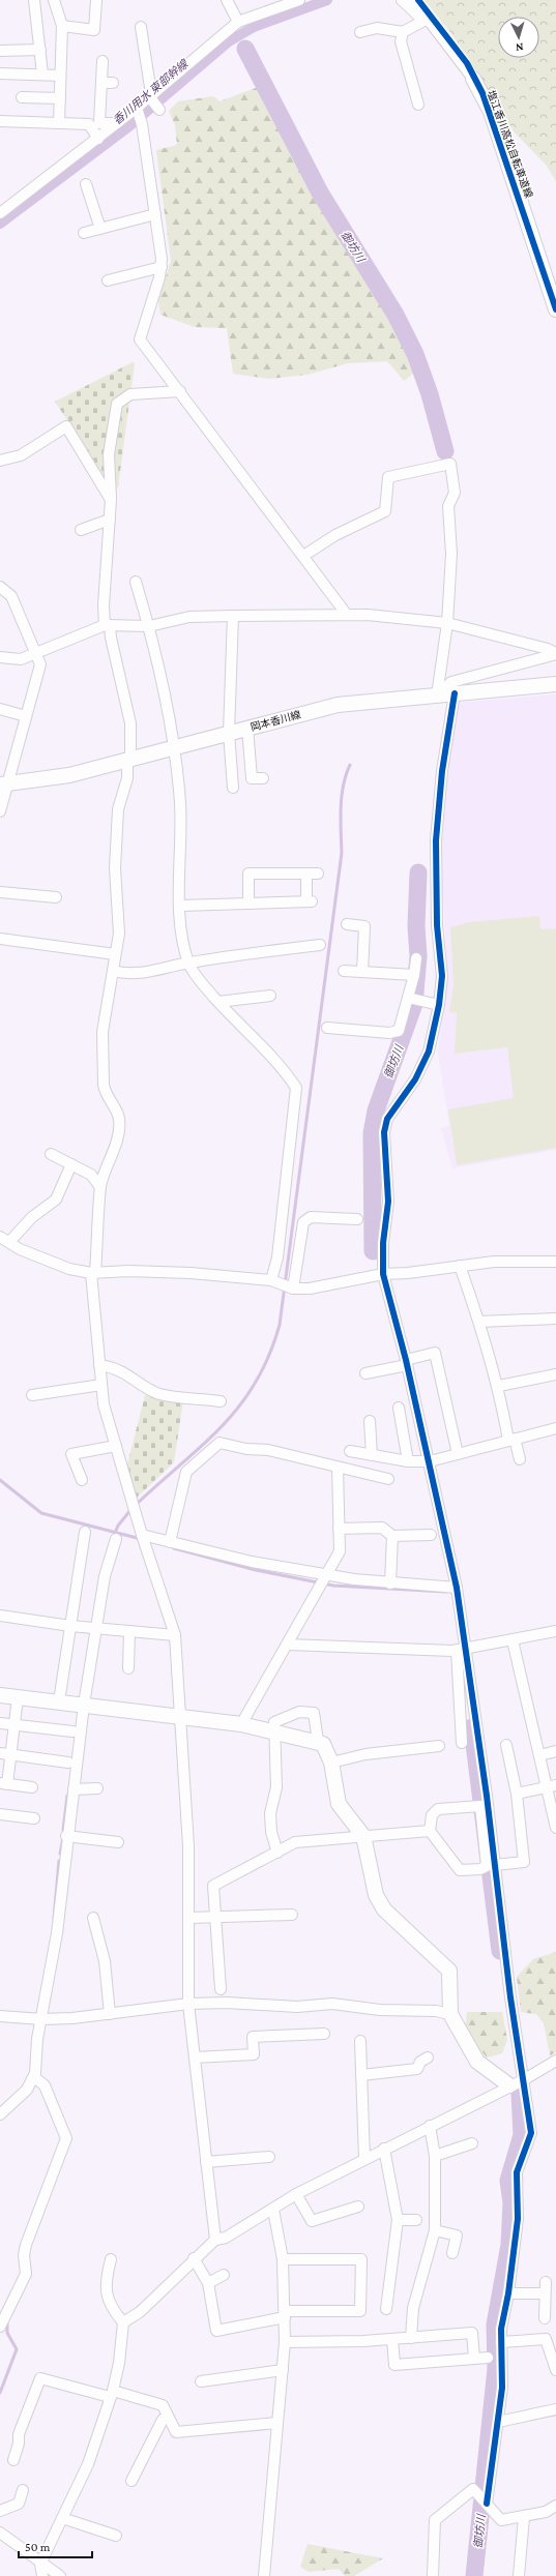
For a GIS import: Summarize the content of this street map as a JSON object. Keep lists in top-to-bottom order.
{
  "streets": {
    "main road": ["塩江香川高松自転車道線", "岡本香川線"]
  },
  "water": ["香川用水 東部幹線", "御坊川"],
  "scale_bar": "50 m",
  "north": "bottom"
}
